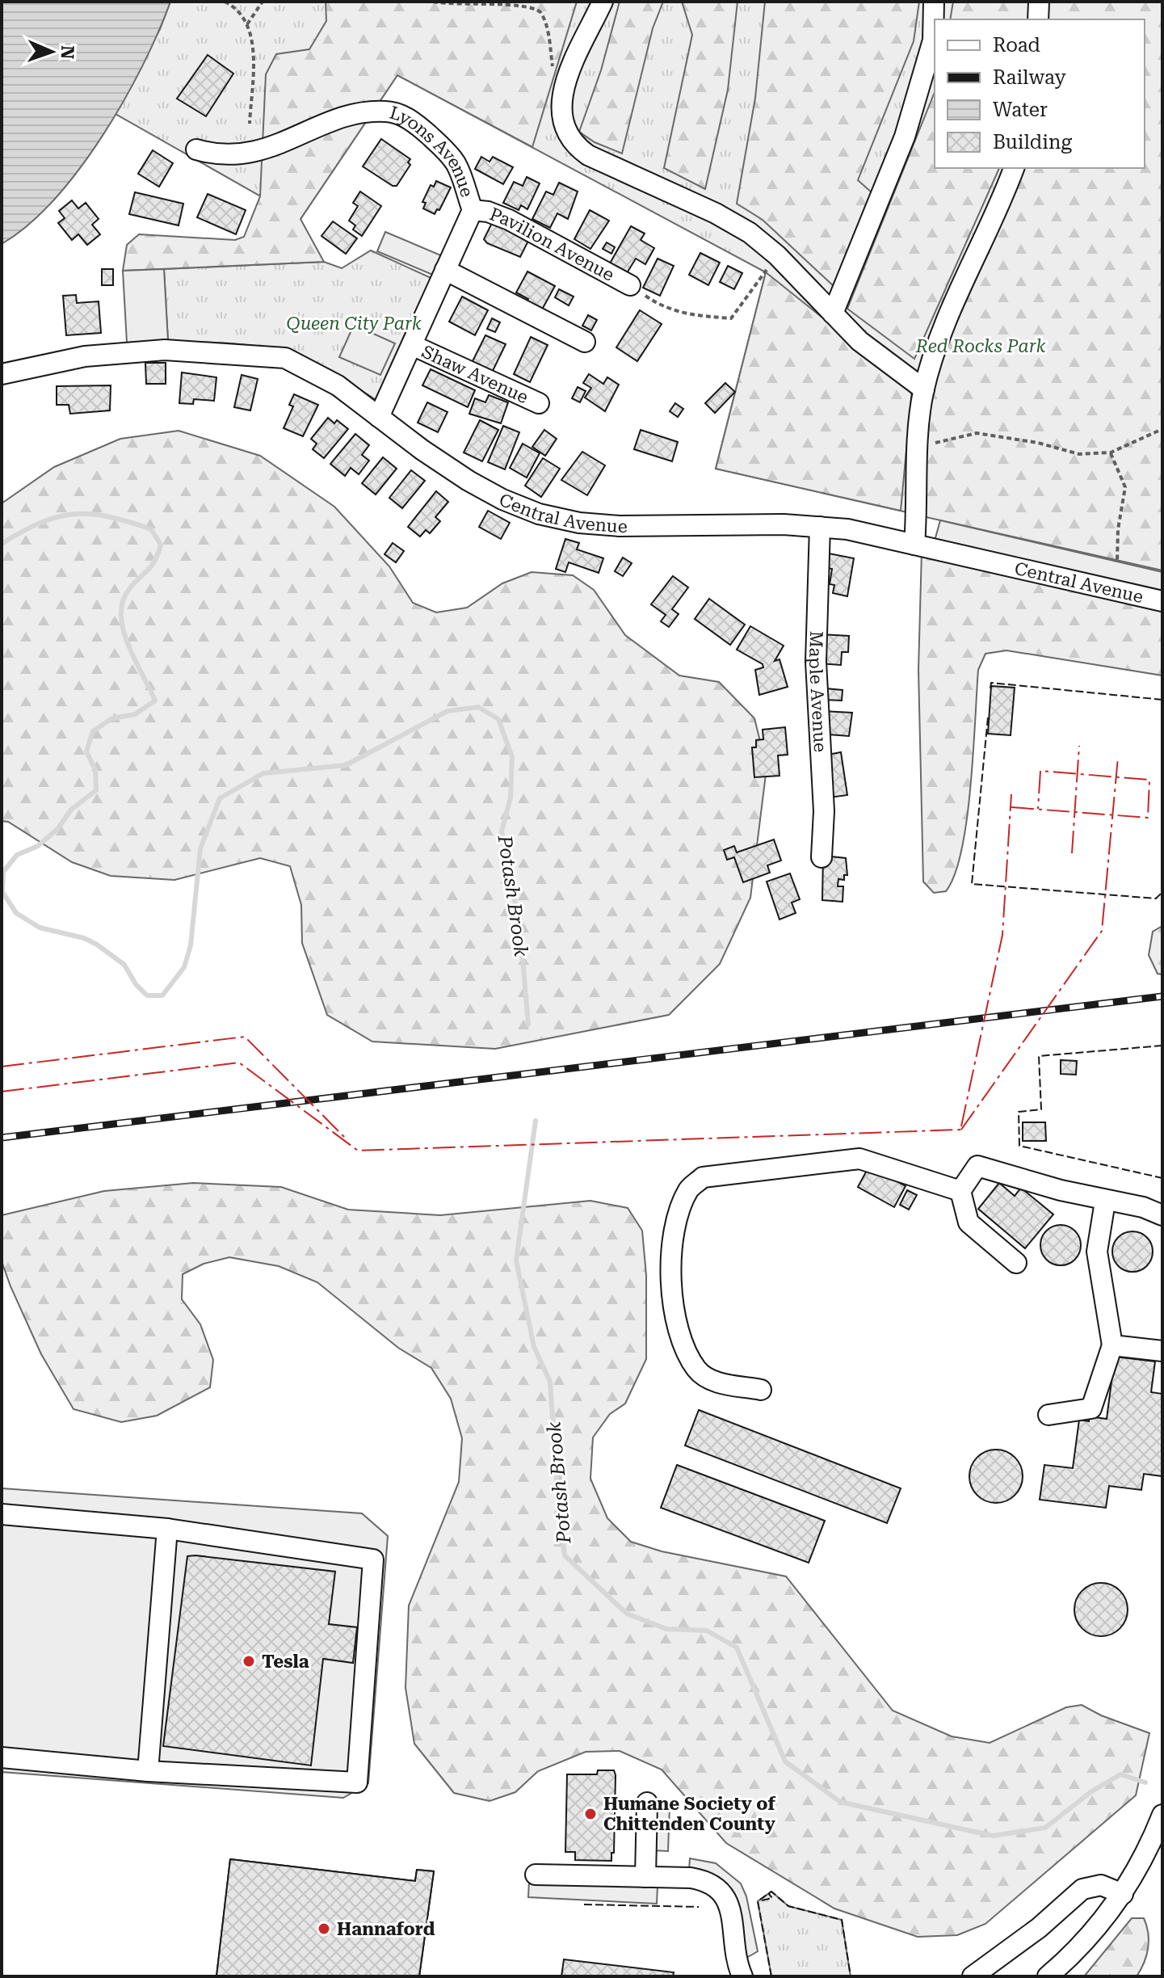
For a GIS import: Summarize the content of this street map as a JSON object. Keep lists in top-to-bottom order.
{
  "streets": {
    "street": [
      "Lyons Avenue",
      "Pavilion Avenue",
      "Shaw Avenue",
      "Central Avenue",
      "Maple Avenue"
    ]
  },
  "crossings": [
    ["Lyons Avenue", "Pavilion Avenue"],
    ["Lyons Avenue", "Shaw Avenue"],
    ["Lyons Avenue", "Central Avenue"],
    ["Central Avenue", "Maple Avenue"]
  ],
  "water": ["Potash Brook"],
  "parks": ["Queen City Park", "Red Rocks Park"],
  "places": ["Tesla", "Humane Society of Chittenden County", "Hannaford"],
  "legend": [
    "Road",
    "Railway",
    "Water",
    "Building"
  ],
  "north": "right"
}
